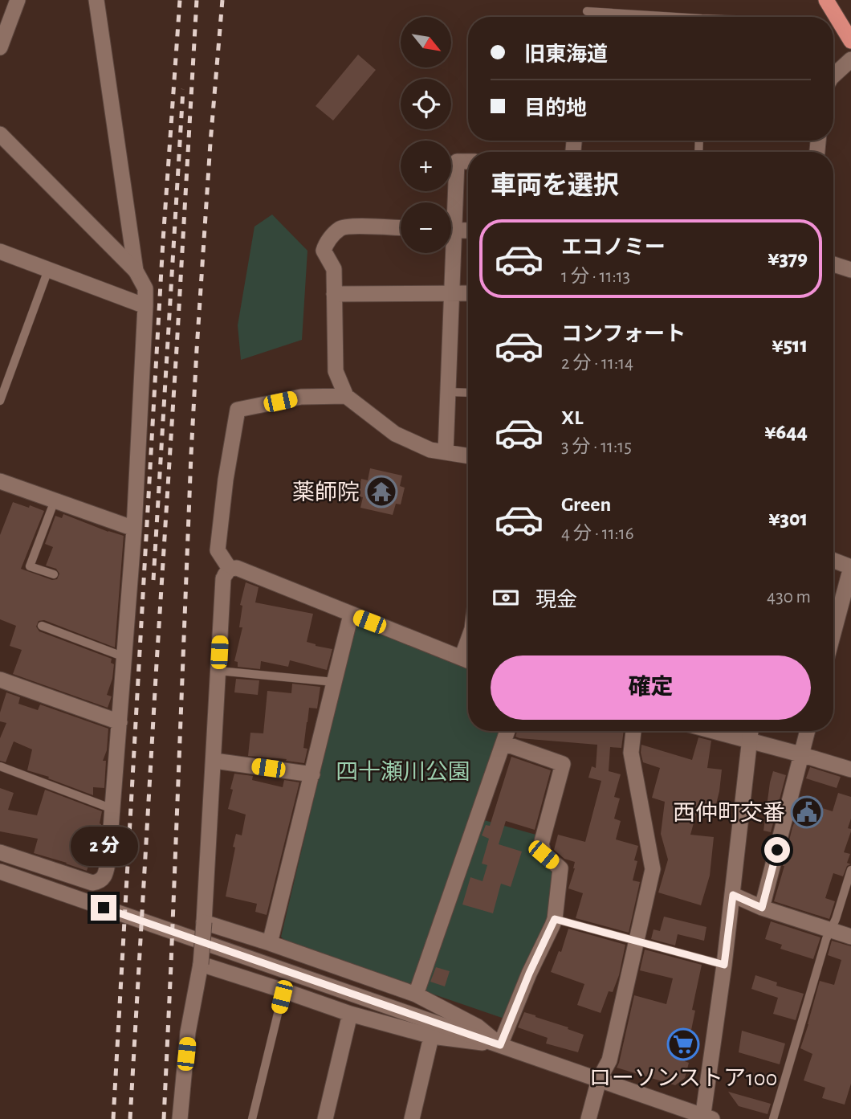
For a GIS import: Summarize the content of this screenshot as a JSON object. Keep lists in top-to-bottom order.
{
  "parks": ["四十瀬川公園"],
  "places": {
    "temple": ["薬師院"],
    "public building": ["西仲町交番"],
    "supermarket": ["ローソンストア100"]
  },
  "north": "bottom right",
  "page": {
    "map_buttons": ["+", "−"],
    "banner": ["旧東海道", "目的地"],
    "heading": "車両を選択",
    "list": [
      {
        "name": "エコノミー",
        "note": "1 分 · 11:13",
        "value": "¥379"
      },
      {
        "name": "コンフォート",
        "note": "2 分 · 11:14",
        "value": "¥511"
      },
      {
        "name": "XL",
        "note": "3 分 · 11:15",
        "value": "¥644"
      },
      {
        "name": "Green",
        "note": "4 分 · 11:16",
        "value": "¥301"
      }
    ],
    "pay": ["現金", "430 m"],
    "buttons": "確定",
    "bubble": "2 分"
  }
}
